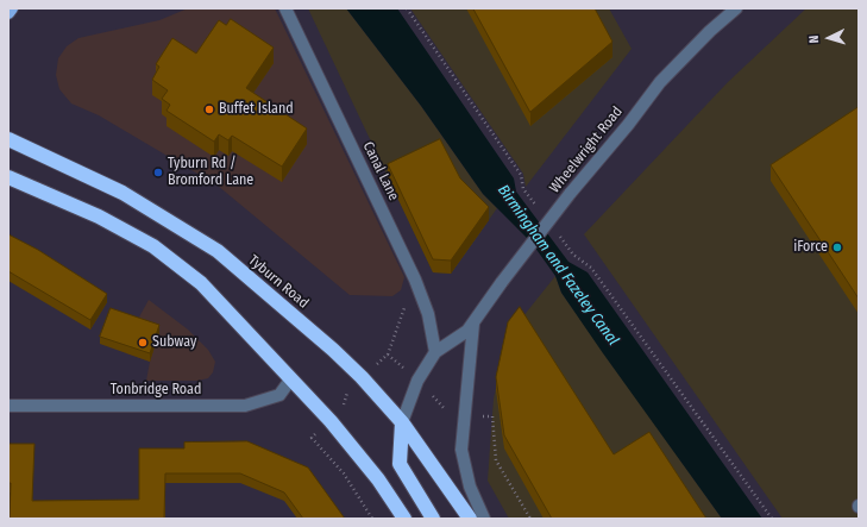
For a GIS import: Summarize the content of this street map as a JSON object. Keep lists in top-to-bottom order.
{
  "streets": {
    "highway": ["Tyburn Road"],
    "street": ["Wheelwright Road", "Canal Lane", "Tonbridge Road"]
  },
  "crossings": [
    ["Wheelwright Road", "Canal Lane"],
    ["Wheelwright Road", "Tyburn Road"]
  ],
  "water": ["Birmingham and Fazeley Canal"],
  "places": [
    "Buffet Island",
    "Tyburn Rd / Bromford Lane",
    "iForce",
    "Subway"
  ],
  "north": "left"
}
